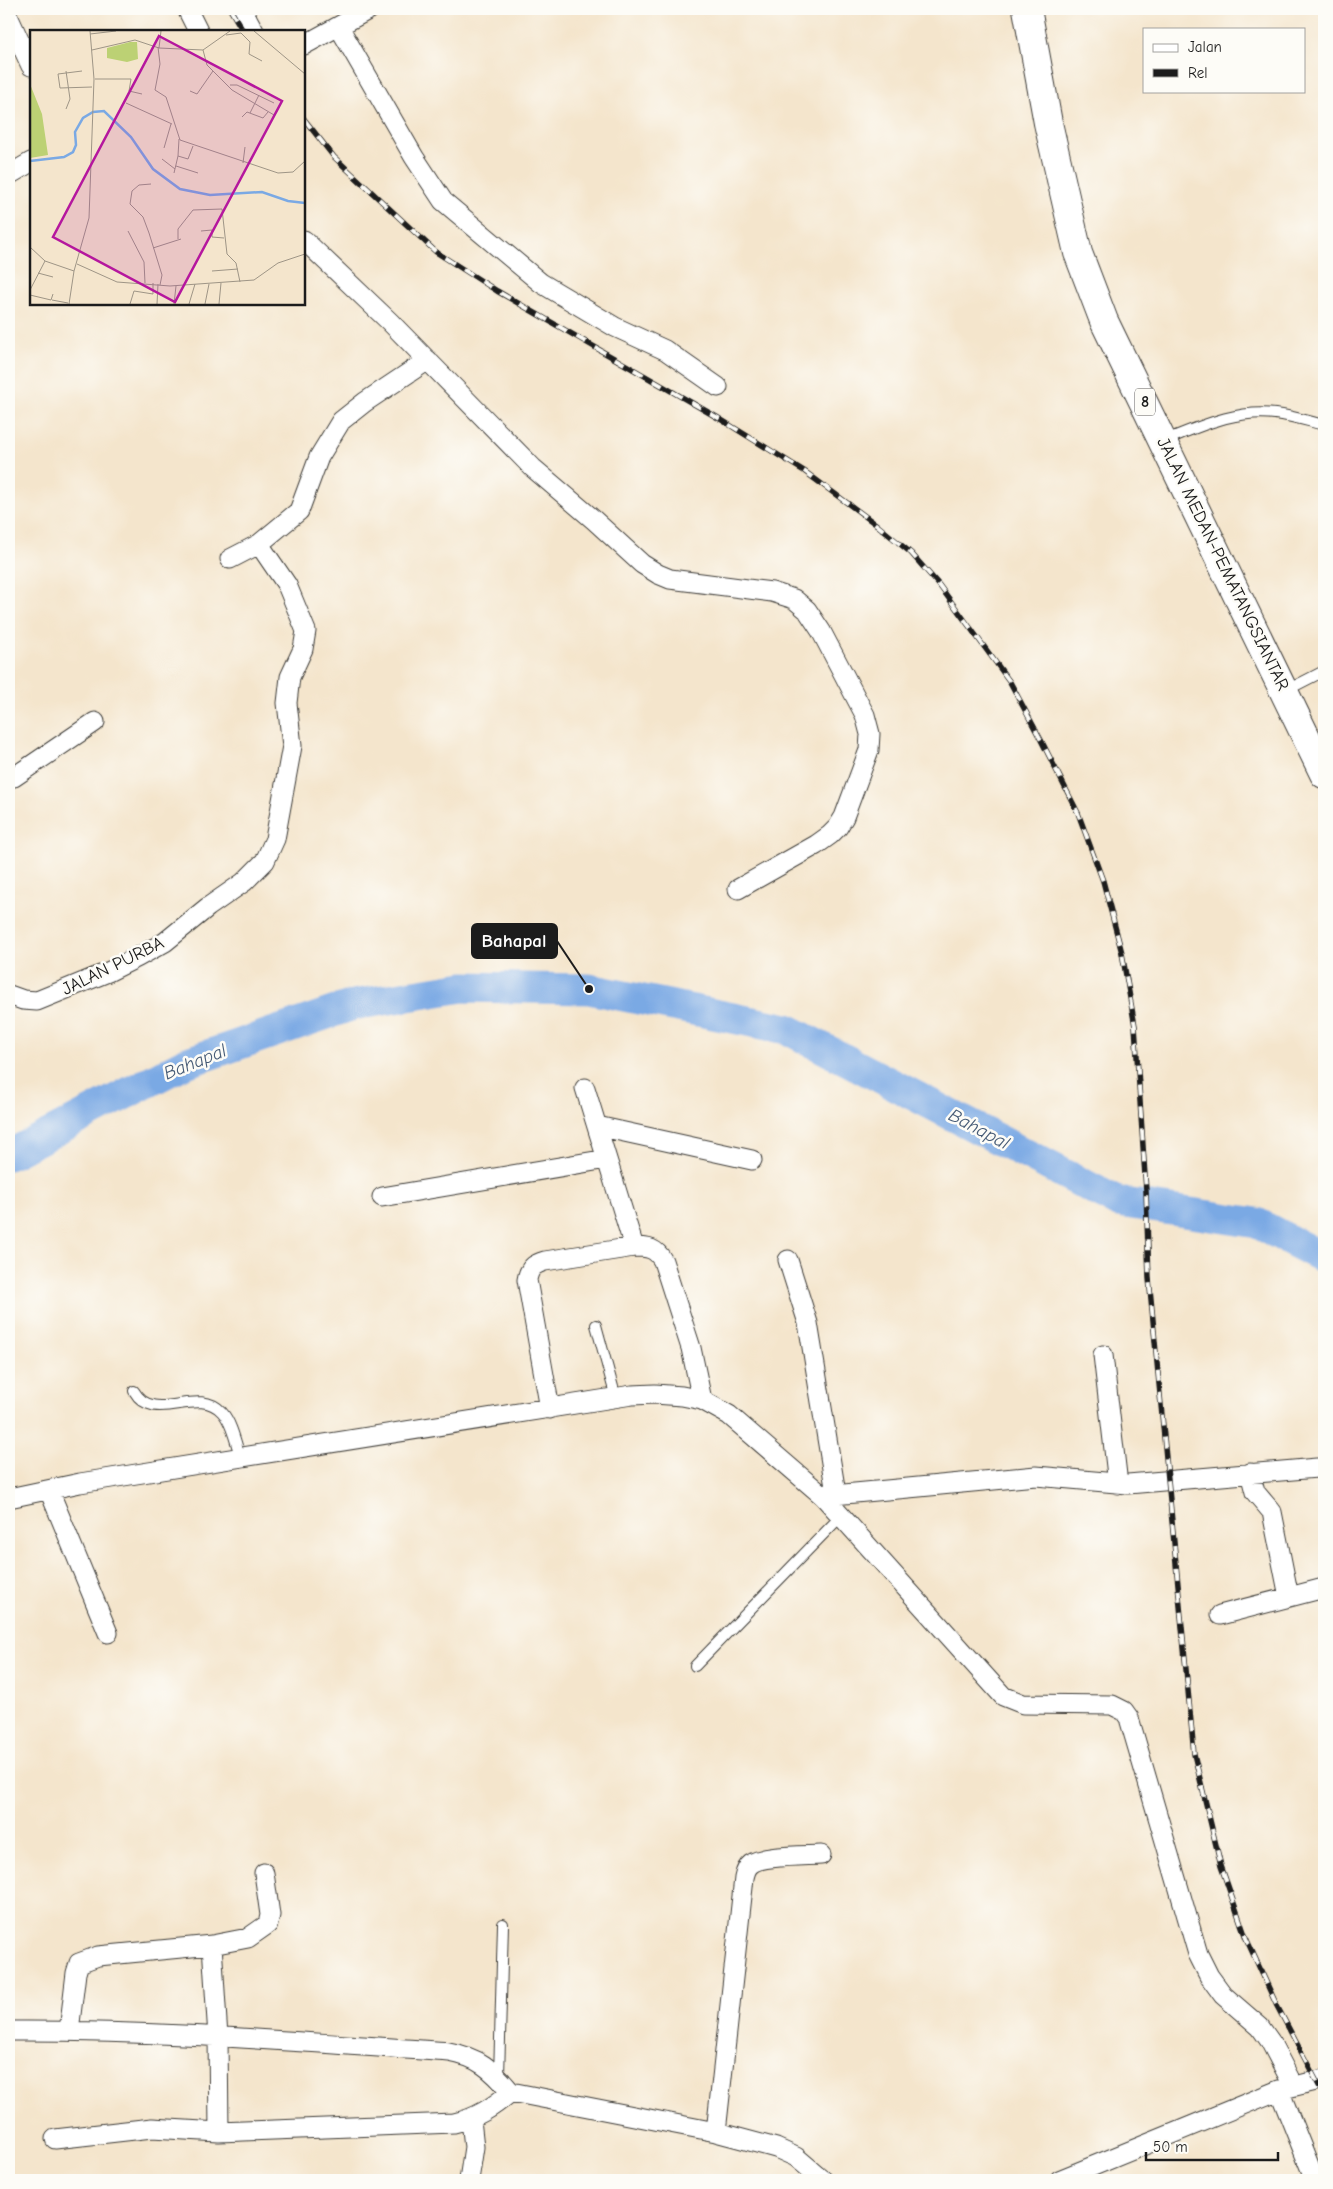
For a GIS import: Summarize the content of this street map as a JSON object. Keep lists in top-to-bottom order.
{
  "streets": {
    "highway": ["8", "JALAN MEDAN-PEMATANGSIANTAR"],
    "street": ["JALAN PURBA"]
  },
  "water": ["Bahapal"],
  "places": ["Bahapal"],
  "legend": ["Jalan", "Rel"],
  "scale_bar": "50 m"
}
